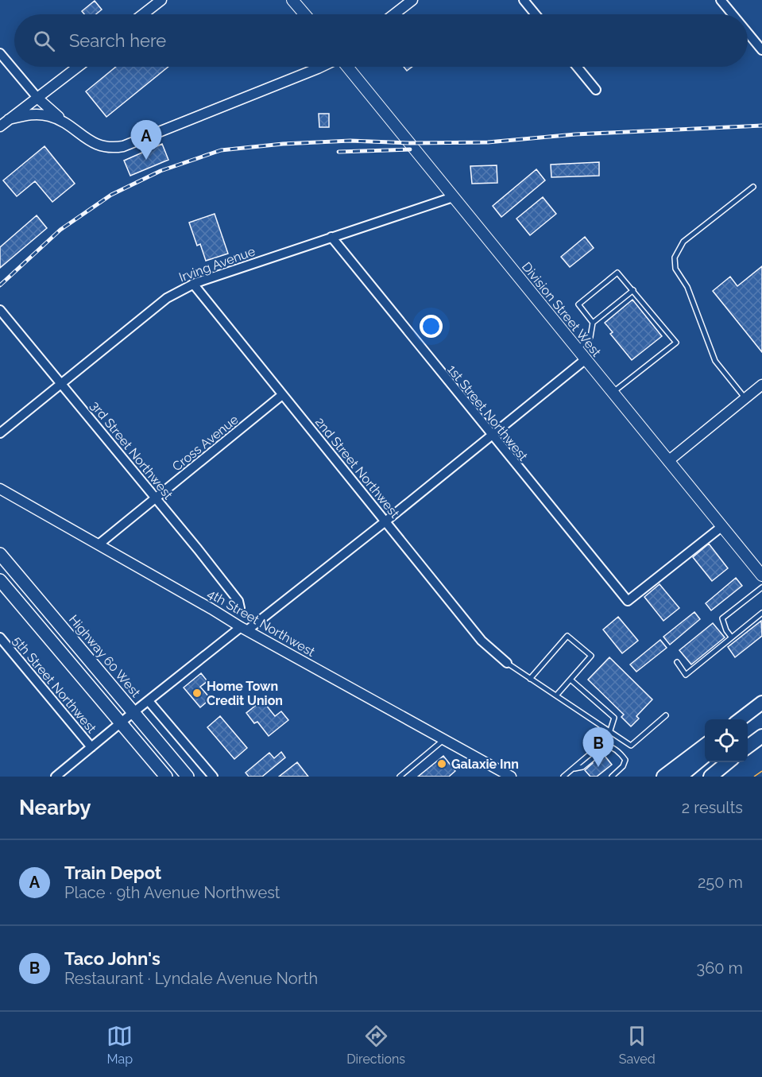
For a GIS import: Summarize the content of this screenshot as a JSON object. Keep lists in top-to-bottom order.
{
  "streets": {
    "main road": ["Division Street West", "Highway 60 West"],
    "street": [
      "Irving Avenue",
      "1st Street Northwest",
      "Cross Avenue",
      "3rd Street Northwest",
      "2nd Street Northwest",
      "4th Street Northwest",
      "5th Street Northwest"
    ]
  },
  "crossings": [
    ["Irving Avenue", "Division Street West"],
    ["Irving Avenue", "1st Street Northwest"],
    ["Irving Avenue", "3rd Street Northwest"],
    ["Irving Avenue", "2nd Street Northwest"],
    ["Division Street West", "1st Street Northwest"],
    ["Cross Avenue", "3rd Street Northwest"],
    ["Cross Avenue", "2nd Street Northwest"],
    ["Cross Avenue", "4th Street Northwest"]
  ],
  "places": ["Home Town Credit Union", "Galaxie Inn"],
  "page": {
    "search": "Search here",
    "pins": ["A", "B"],
    "heading": ["Nearby", "2 results"],
    "list": [
      {
        "mark": "A",
        "name": "Train Depot",
        "note": "Place · 9th Avenue Northwest",
        "value": "250 m"
      },
      {
        "mark": "B",
        "name": "Taco John's",
        "note": "Restaurant · Lyndale Avenue North",
        "value": "360 m"
      }
    ],
    "nav": ["Map", "Directions", "Saved"]
  }
}
